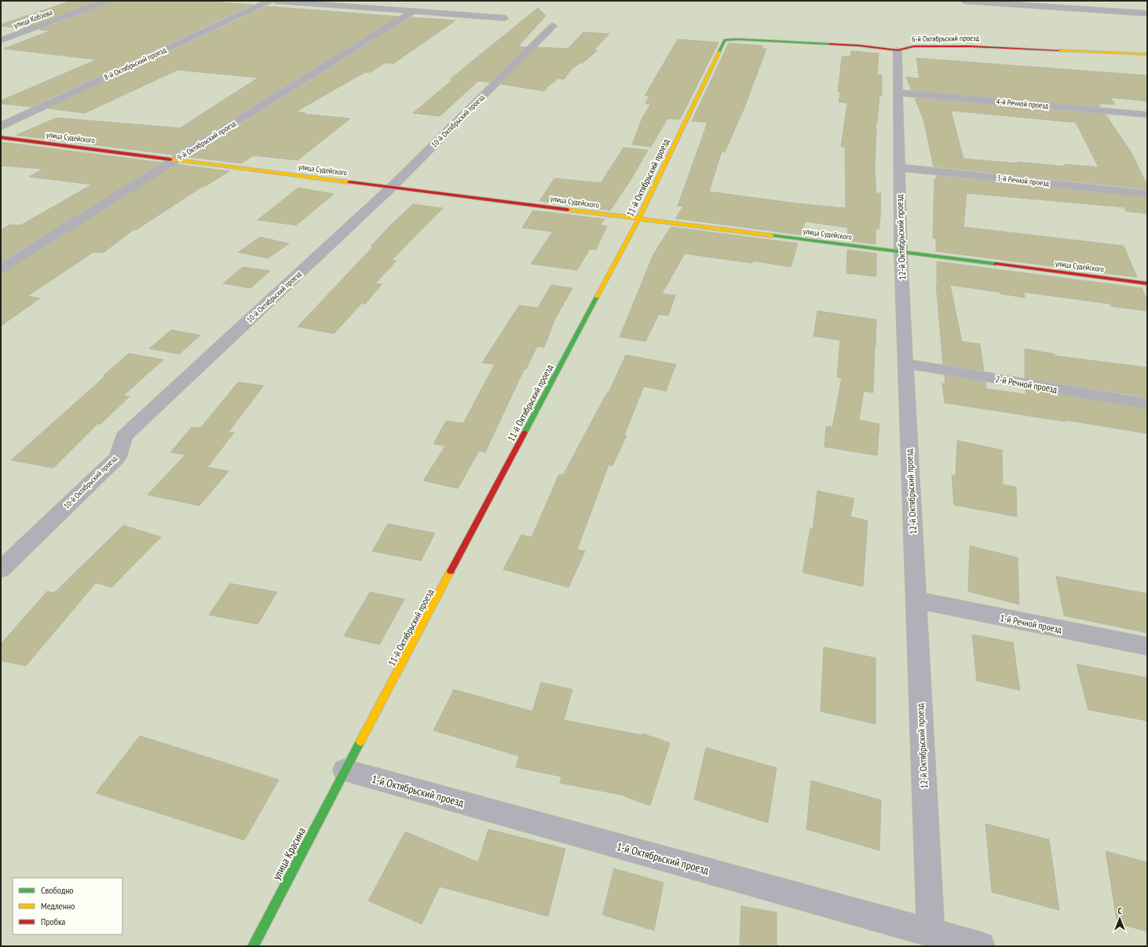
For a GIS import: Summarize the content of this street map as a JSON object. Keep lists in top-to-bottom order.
{
  "streets": {
    "street": [
      "улица Кобзева",
      "6-й Октябрьский проезд",
      "8-й Октябрьский проезд",
      "4-й Речной проезд",
      "10-й Октябрьский проезд",
      "улица Судейского",
      "9-й Октябрьский проезд",
      "11-й Октябрьский проезд",
      "3-й Речной проезд",
      "12-й Октябрьский проезд",
      "2-й Речной проезд",
      "1-й Речной проезд",
      "1-й Октябрьский проезд",
      "улица Красина"
    ]
  },
  "crossings": [
    ["6-й Октябрьский проезд", "11-й Октябрьский проезд"],
    ["6-й Октябрьский проезд", "12-й Октябрьский проезд"],
    ["4-й Речной проезд", "12-й Октябрьский проезд"],
    ["10-й Октябрьский проезд", "улица Судейского"],
    ["улица Судейского", "9-й Октябрьский проезд"],
    ["улица Судейского", "11-й Октябрьский проезд"],
    ["улица Судейского", "12-й Октябрьский проезд"],
    ["11-й Октябрьский проезд", "1-й Октябрьский проезд"],
    ["11-й Октябрьский проезд", "улица Красина"],
    ["3-й Речной проезд", "12-й Октябрьский проезд"],
    ["12-й Октябрьский проезд", "2-й Речной проезд"],
    ["12-й Октябрьский проезд", "1-й Речной проезд"],
    ["12-й Октябрьский проезд", "1-й Октябрьский проезд"],
    ["1-й Октябрьский проезд", "улица Красина"]
  ],
  "legend": ["Свободно", "Медленно", "Пробка"],
  "north": "top"
}
